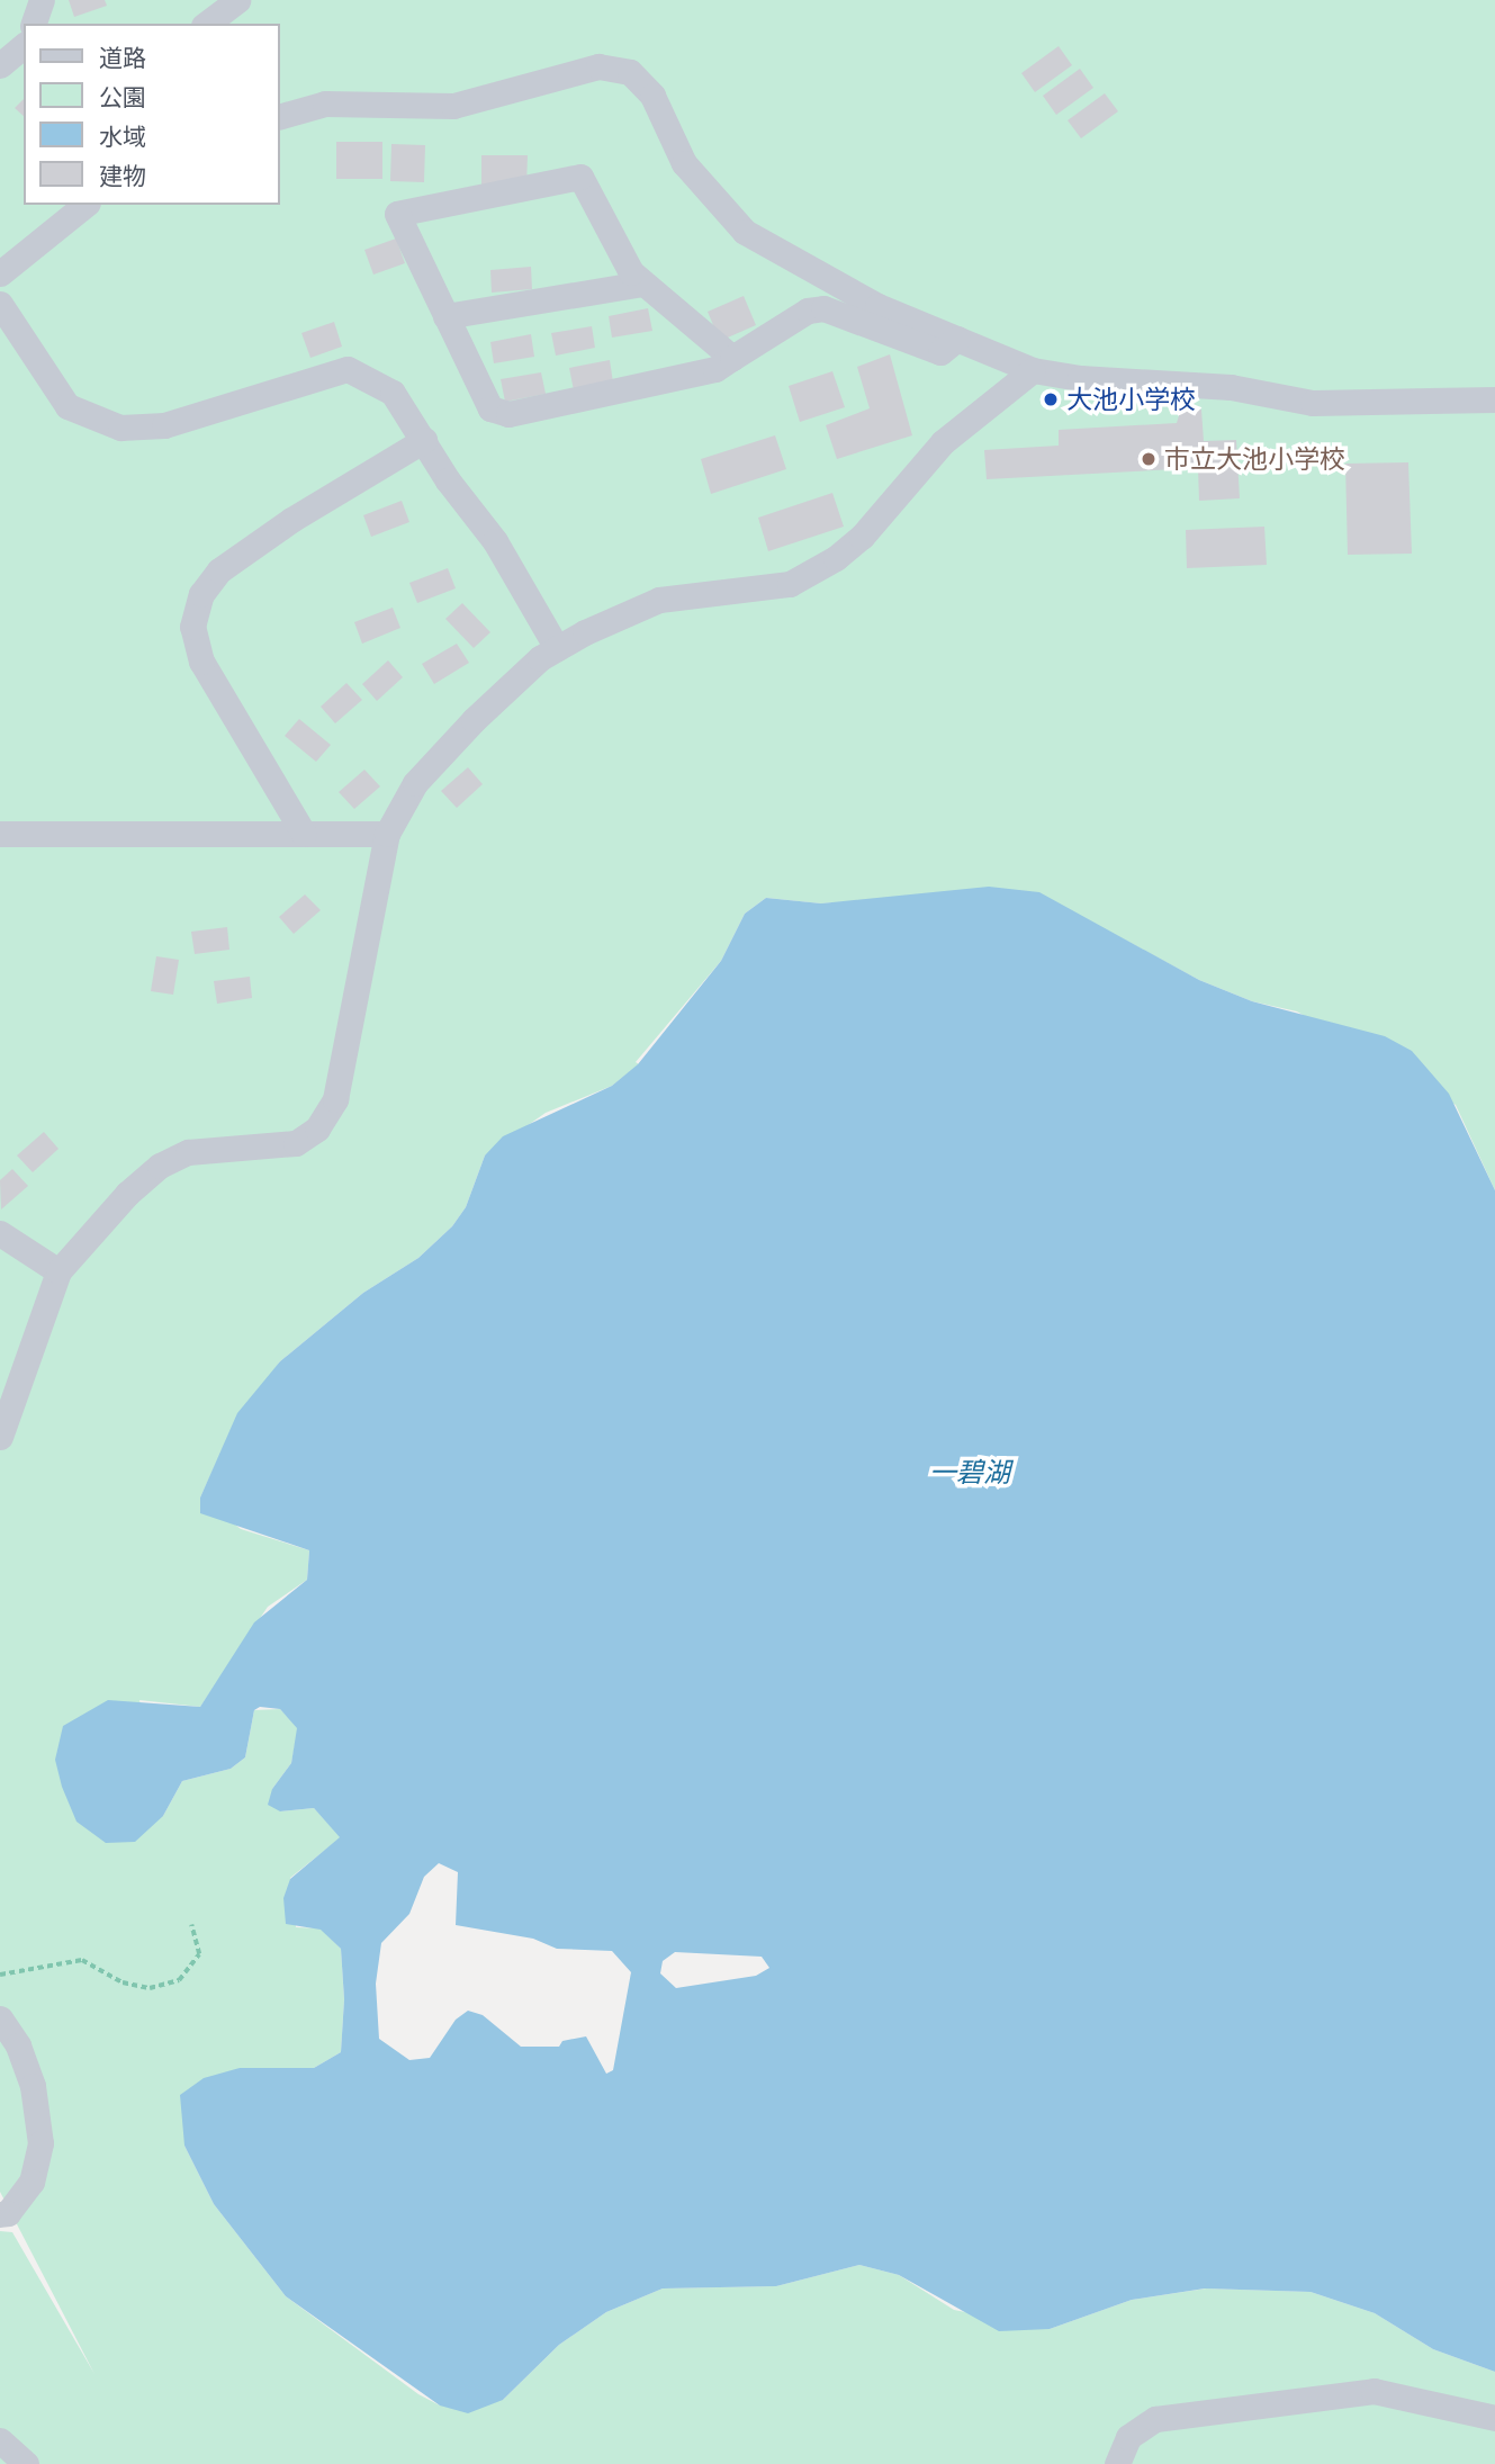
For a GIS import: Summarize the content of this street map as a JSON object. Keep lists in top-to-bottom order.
{
  "water": ["一碧湖"],
  "places": ["大池小学校", "市立大池小学校"],
  "legend": [
    "道路",
    "公園",
    "水域",
    "建物"
  ]
}
